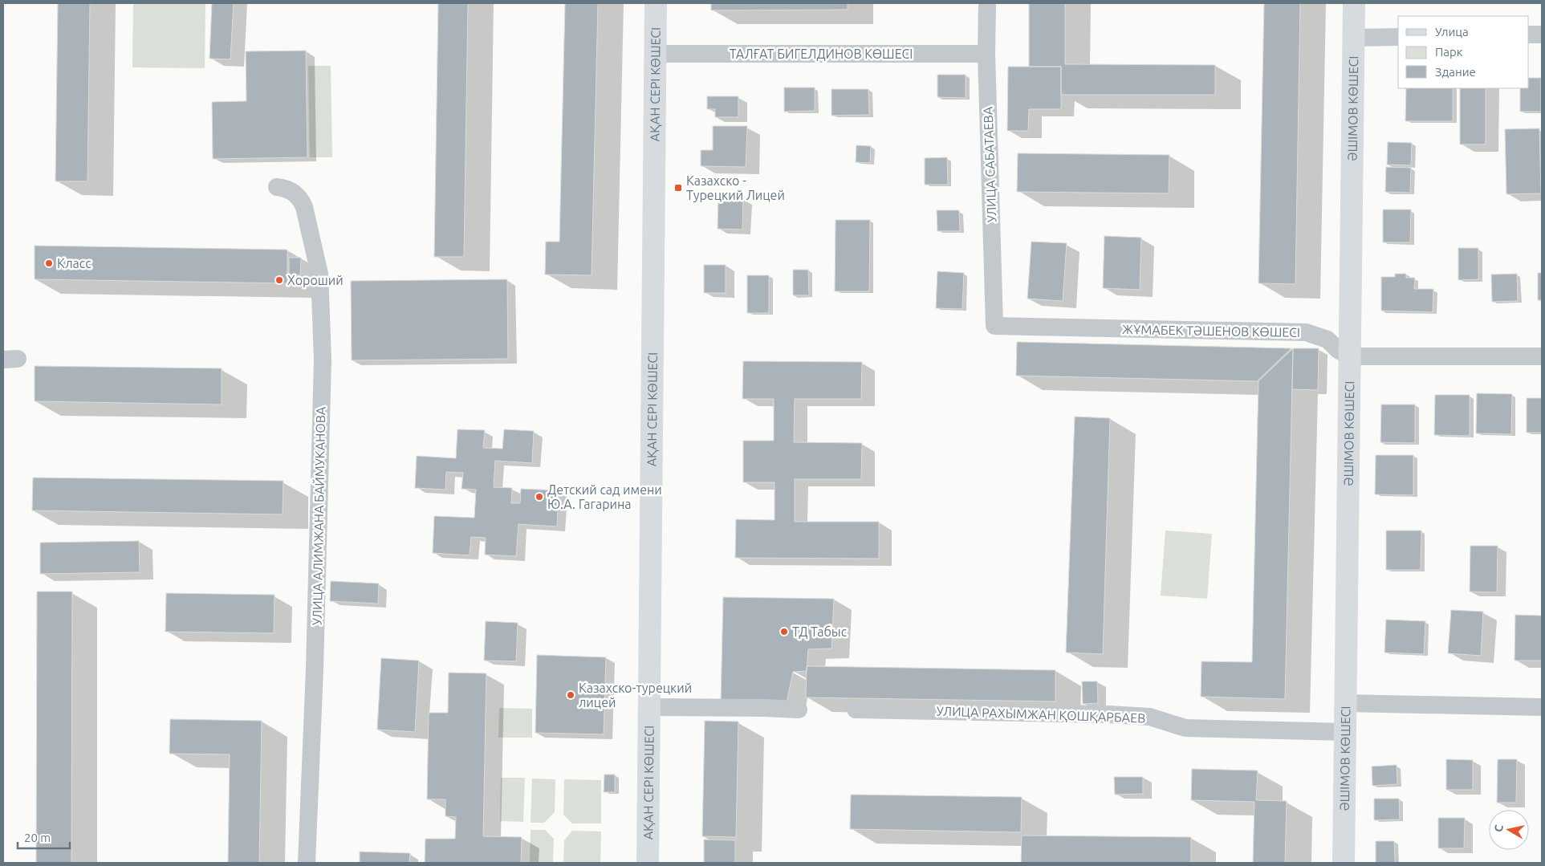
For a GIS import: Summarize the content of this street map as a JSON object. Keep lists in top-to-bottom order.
{
  "streets": {
    "street": [
      "ТАЛҒАТ БИГЕЛДИНОВ КӨШЕСІ",
      "АҚАН СЕРІ КӨШЕСІ",
      "ӘШІМОВ КӨШЕСІ",
      "УЛИЦА САБАТАЕВА",
      "ЖҰМАБЕК ТӘШЕНОВ КӨШЕСІ",
      "УЛИЦА АЛИМЖАНА БАЙМУКАНОВА",
      "УЛИЦА РАХЫМЖАН ҚОШҚАРБАЕВ"
    ]
  },
  "crossings": [
    ["ТАЛҒАТ БИГЕЛДИНОВ КӨШЕСІ", "АҚАН СЕРІ КӨШЕСІ"],
    ["ТАЛҒАТ БИГЕЛДИНОВ КӨШЕСІ", "УЛИЦА САБАТАЕВА"],
    ["ӘШІМОВ КӨШЕСІ", "ЖҰМАБЕК ТӘШЕНОВ КӨШЕСІ"],
    ["ӘШІМОВ КӨШЕСІ", "УЛИЦА РАХЫМЖАН ҚОШҚАРБАЕВ"],
    ["УЛИЦА САБАТАЕВА", "ЖҰМАБЕК ТӘШЕНОВ КӨШЕСІ"]
  ],
  "places": {
    "transit": ["Казахско - Турецкий Лицей"],
    "other": [
      "Класс",
      "Хороший",
      "Детский сад имени Ю.А. Гагарина",
      "ТД Табыс",
      "Казахско-турецкий лицей"
    ]
  },
  "legend": ["Улица", "Парк", "Здание"],
  "scale_bar": "20 m",
  "north": "left"
}
